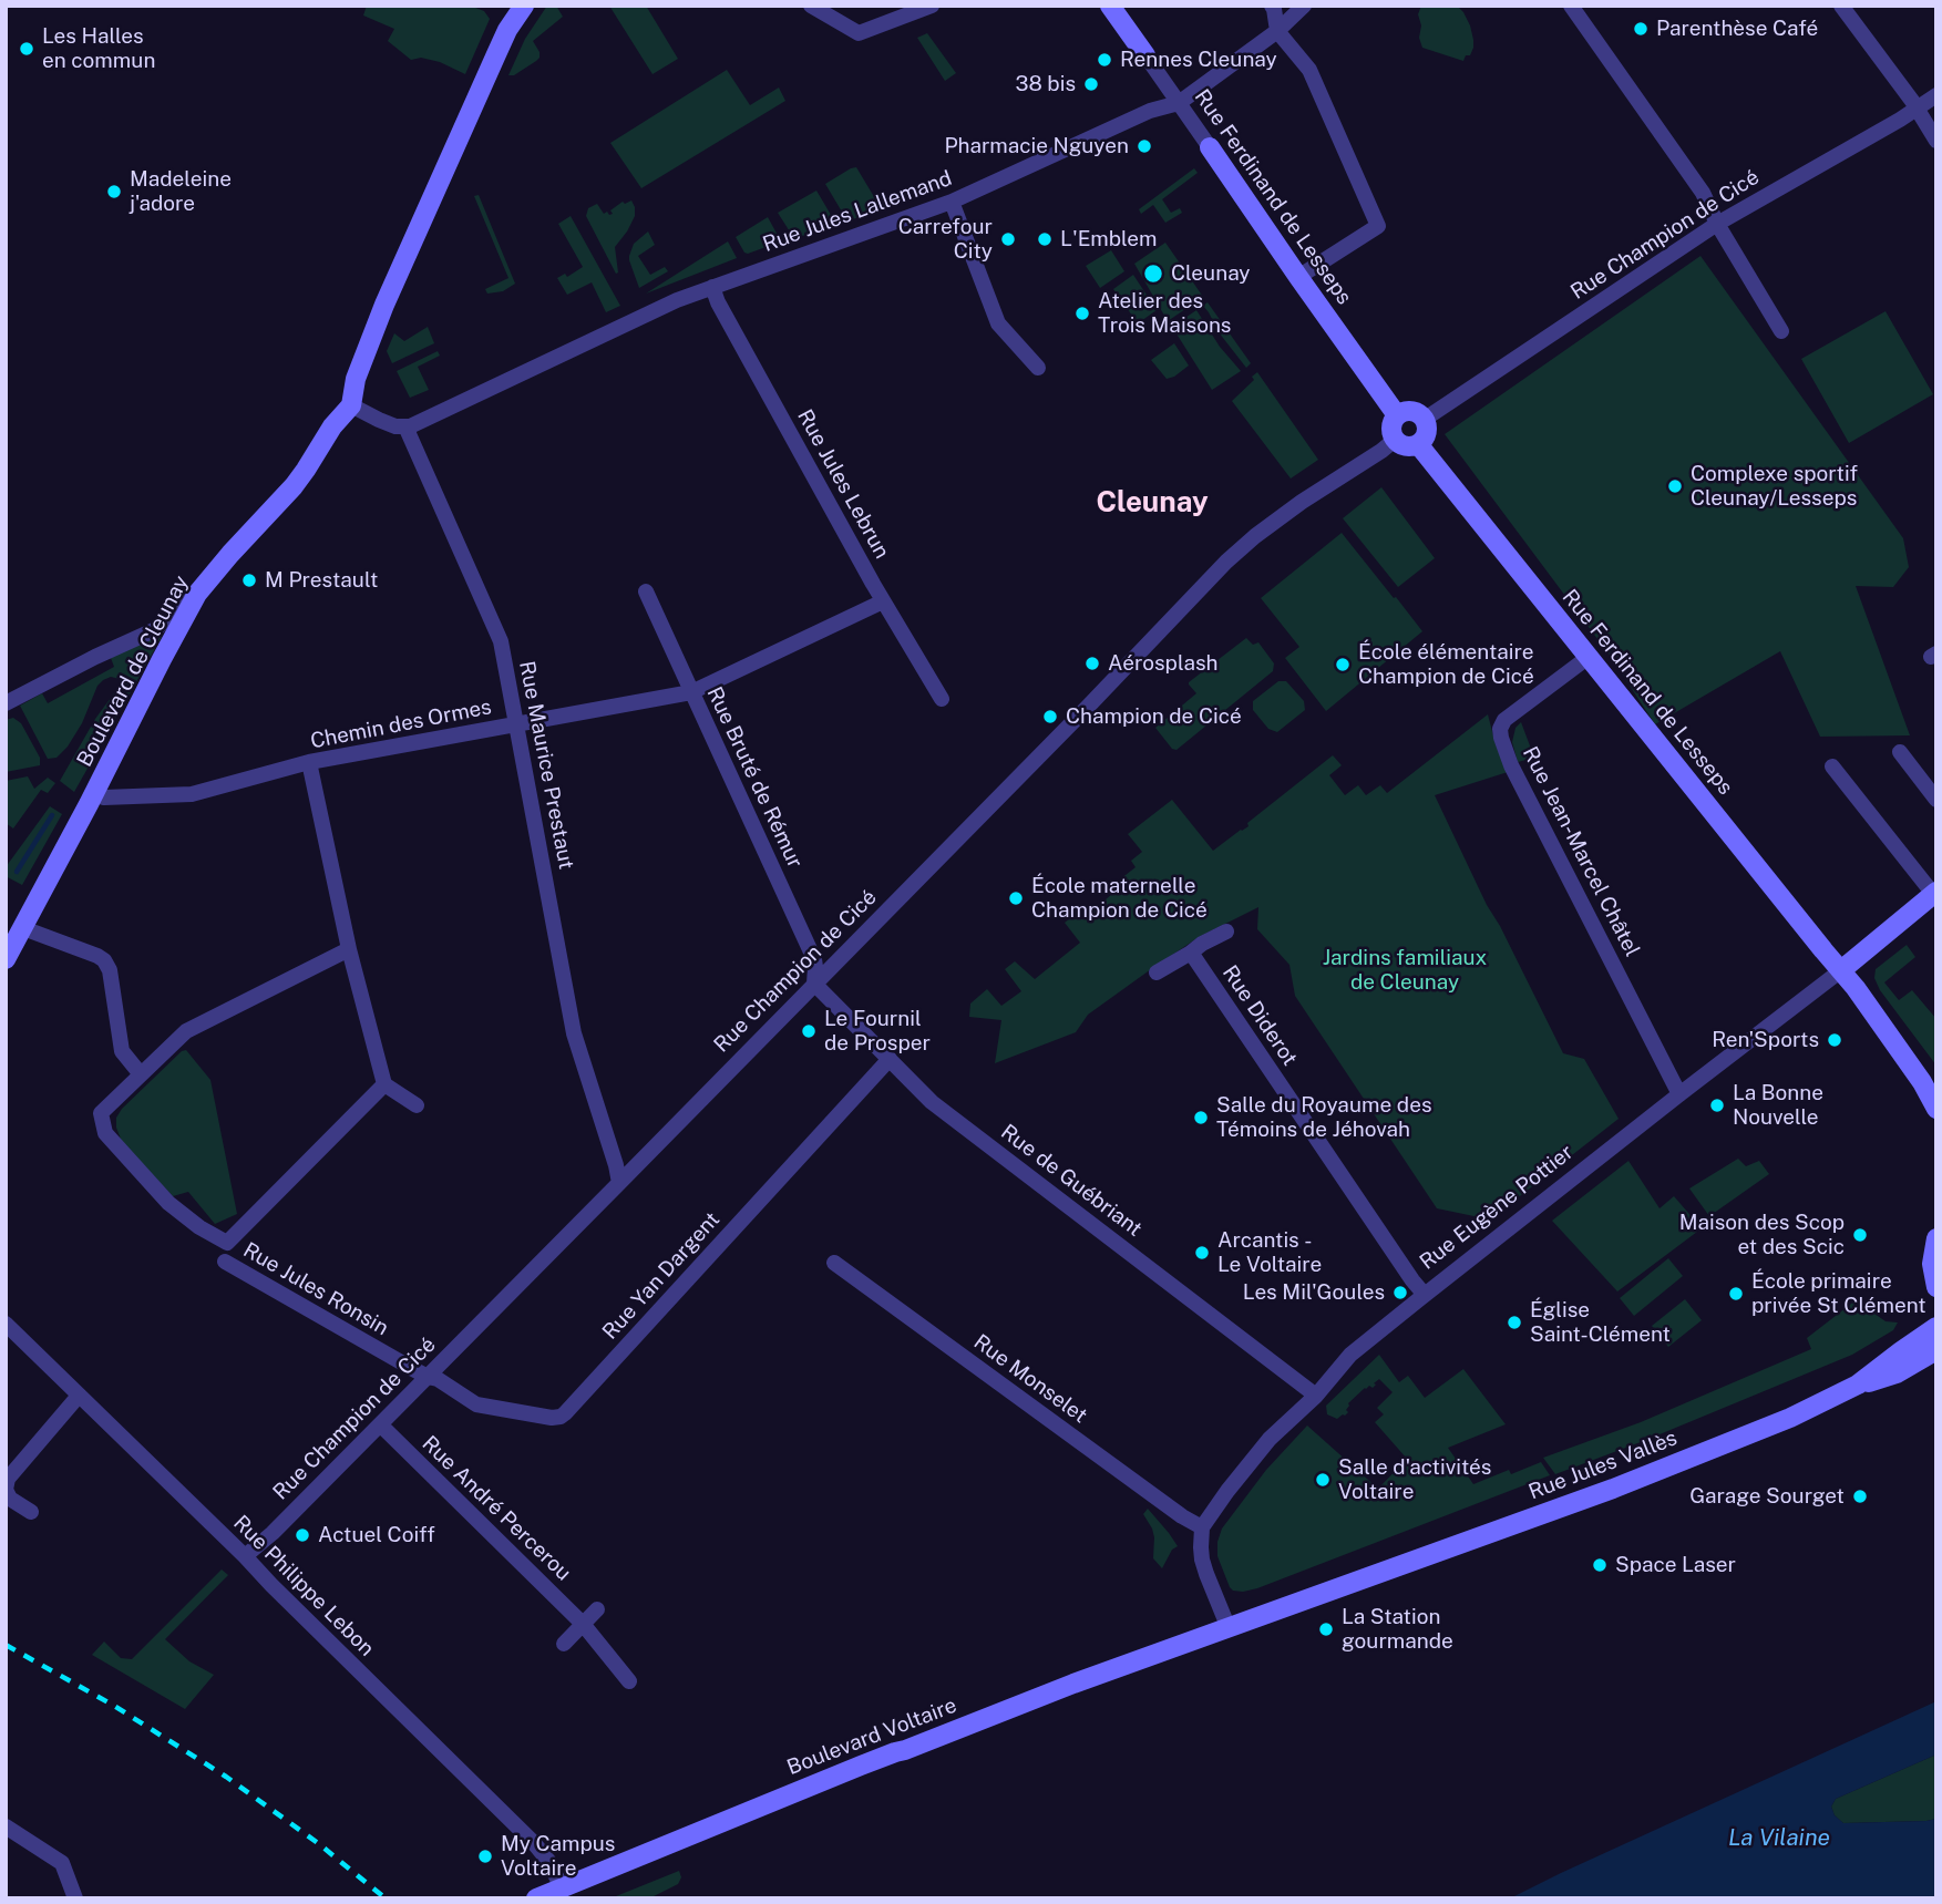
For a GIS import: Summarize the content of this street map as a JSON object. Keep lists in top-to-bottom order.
{
  "streets": {
    "main road": [
      "Rue Ferdinand de Lesseps",
      "Boulevard de Cleunay",
      "Rue Eugène Pottier",
      "Rue Jules Vallès",
      "Boulevard Voltaire"
    ],
    "street": [
      "Rue Jules Lallemand",
      "Rue Champion de Cicé",
      "Rue Jules Lebrun",
      "Chemin des Ormes",
      "Rue Maurice Prestaut",
      "Rue Bruté de Rémur",
      "Rue Jean-Marcel Châtel",
      "Rue Diderot",
      "Rue de Guébriant",
      "Rue Yan Dargent",
      "Rue Jules Ronsin",
      "Rue Monselet",
      "Rue André Percerou",
      "Rue Philippe Lebon"
    ]
  },
  "crossings": [
    ["Rue Ferdinand de Lesseps", "Rue Jules Lallemand"],
    ["Rue Ferdinand de Lesseps", "Rue Champion de Cicé"],
    ["Rue Ferdinand de Lesseps", "Rue Jean-Marcel Châtel"],
    ["Rue Ferdinand de Lesseps", "Rue Eugène Pottier"],
    ["Rue Jules Lallemand", "Rue Jules Lebrun"],
    ["Rue Jules Lallemand", "Rue Maurice Prestaut"],
    ["Rue Champion de Cicé", "Rue Maurice Prestaut"],
    ["Rue Champion de Cicé", "Rue Bruté de Rémur"],
    ["Rue Champion de Cicé", "Rue de Guébriant"],
    ["Rue Champion de Cicé", "Rue Yan Dargent"],
    ["Rue Champion de Cicé", "Rue Jules Ronsin"],
    ["Rue Champion de Cicé", "Rue André Percerou"],
    ["Rue Champion de Cicé", "Rue Philippe Lebon"],
    ["Rue Jules Lebrun", "Chemin des Ormes"],
    ["Boulevard de Cleunay", "Chemin des Ormes"],
    ["Chemin des Ormes", "Rue Maurice Prestaut"],
    ["Chemin des Ormes", "Rue Bruté de Rémur"],
    ["Rue Bruté de Rémur", "Rue de Guébriant"],
    ["Rue Jean-Marcel Châtel", "Rue Eugène Pottier"],
    ["Rue Diderot", "Rue Eugène Pottier"],
    ["Rue de Guébriant", "Rue Eugène Pottier"],
    ["Rue de Guébriant", "Rue Yan Dargent"],
    ["Rue Eugène Pottier", "Rue Monselet"],
    ["Rue Yan Dargent", "Rue Jules Ronsin"],
    ["Rue Jules Vallès", "Boulevard Voltaire"],
    ["Rue Philippe Lebon", "Boulevard Voltaire"]
  ],
  "districts": ["Cleunay"],
  "water": ["La Vilaine"],
  "parks": ["Jardins familiaux de Cleunay"],
  "places": [
    "Parenthèse Café",
    "Les Halles en commun",
    "Rennes Cleunay",
    "38 bis",
    "Pharmacie Nguyen",
    "Madeleine j'adore",
    "Carrefour City",
    "L'Emblem",
    "Cleunay",
    "Atelier des Trois Maisons",
    "Complexe sportif Cleunay/Lesseps",
    "M Prestault",
    "Aérosplash",
    "École élémentaire Champion de Cicé",
    "Champion de Cicé",
    "École maternelle Champion de Cicé",
    "Le Fournil de Prosper",
    "Ren'Sports",
    "La Bonne Nouvelle",
    "Salle du Royaume des Témoins de Jéhovah",
    "Maison des Scop et des Scic",
    "Arcantis - Le Voltaire",
    "Les Mil'Goules",
    "École primaire privée St Clément",
    "Église Saint-Clément",
    "Salle d'activités Voltaire",
    "Garage Sourget",
    "Actuel Coiff",
    "Space Laser",
    "La Station gourmande",
    "My Campus Voltaire"
  ]
}
